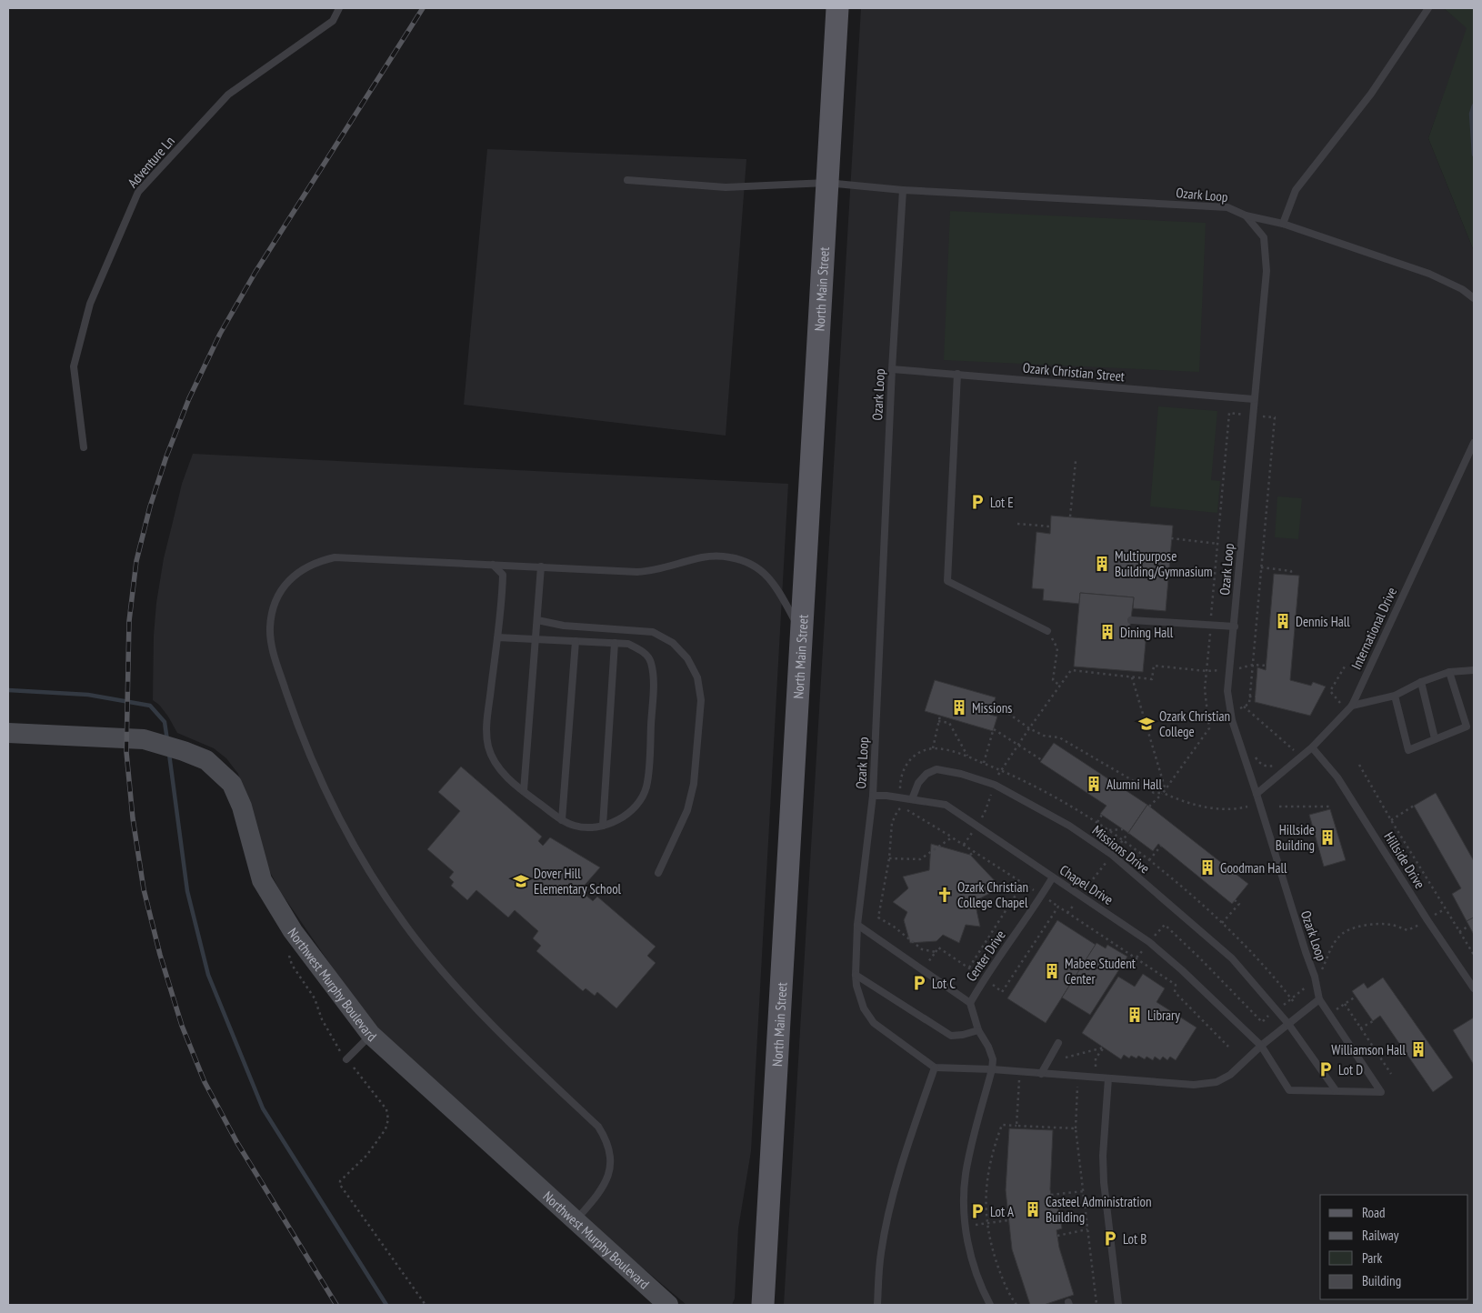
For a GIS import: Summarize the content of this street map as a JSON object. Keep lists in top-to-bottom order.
{
  "streets": {
    "main road": ["North Main Street"],
    "street": ["Northwest Murphy Boulevard"],
    "lane": [
      "Adventure Ln",
      "Ozark Loop",
      "Ozark Christian Street",
      "International Drive",
      "Missions Drive",
      "Hillside Drive",
      "Chapel Drive",
      "Center Drive"
    ]
  },
  "crossings": [
    ["Ozark Loop", "Ozark Christian Street"],
    ["Ozark Loop", "International Drive"],
    ["Ozark Loop", "Chapel Drive"],
    ["International Drive", "Hillside Drive"],
    ["Missions Drive", "Chapel Drive"],
    ["Chapel Drive", "Center Drive"]
  ],
  "places": {
    "parking": [
      "Lot E",
      "Lot C",
      "Lot D",
      "Lot A",
      "Lot B"
    ],
    "building": [
      "Multipurpose Building/Gymnasium",
      "Dennis Hall",
      "Dining Hall",
      "Missions",
      "Alumni Hall",
      "Hillside Building",
      "Goodman Hall",
      "Mabee Student Center",
      "Library",
      "Williamson Hall",
      "Casteel Administration Building"
    ],
    "school or university": ["Ozark Christian College", "Dover Hill Elementary School"],
    "church": ["Ozark Christian College Chapel"]
  },
  "legend": [
    "Road",
    "Railway",
    "Park",
    "Building"
  ]
}
